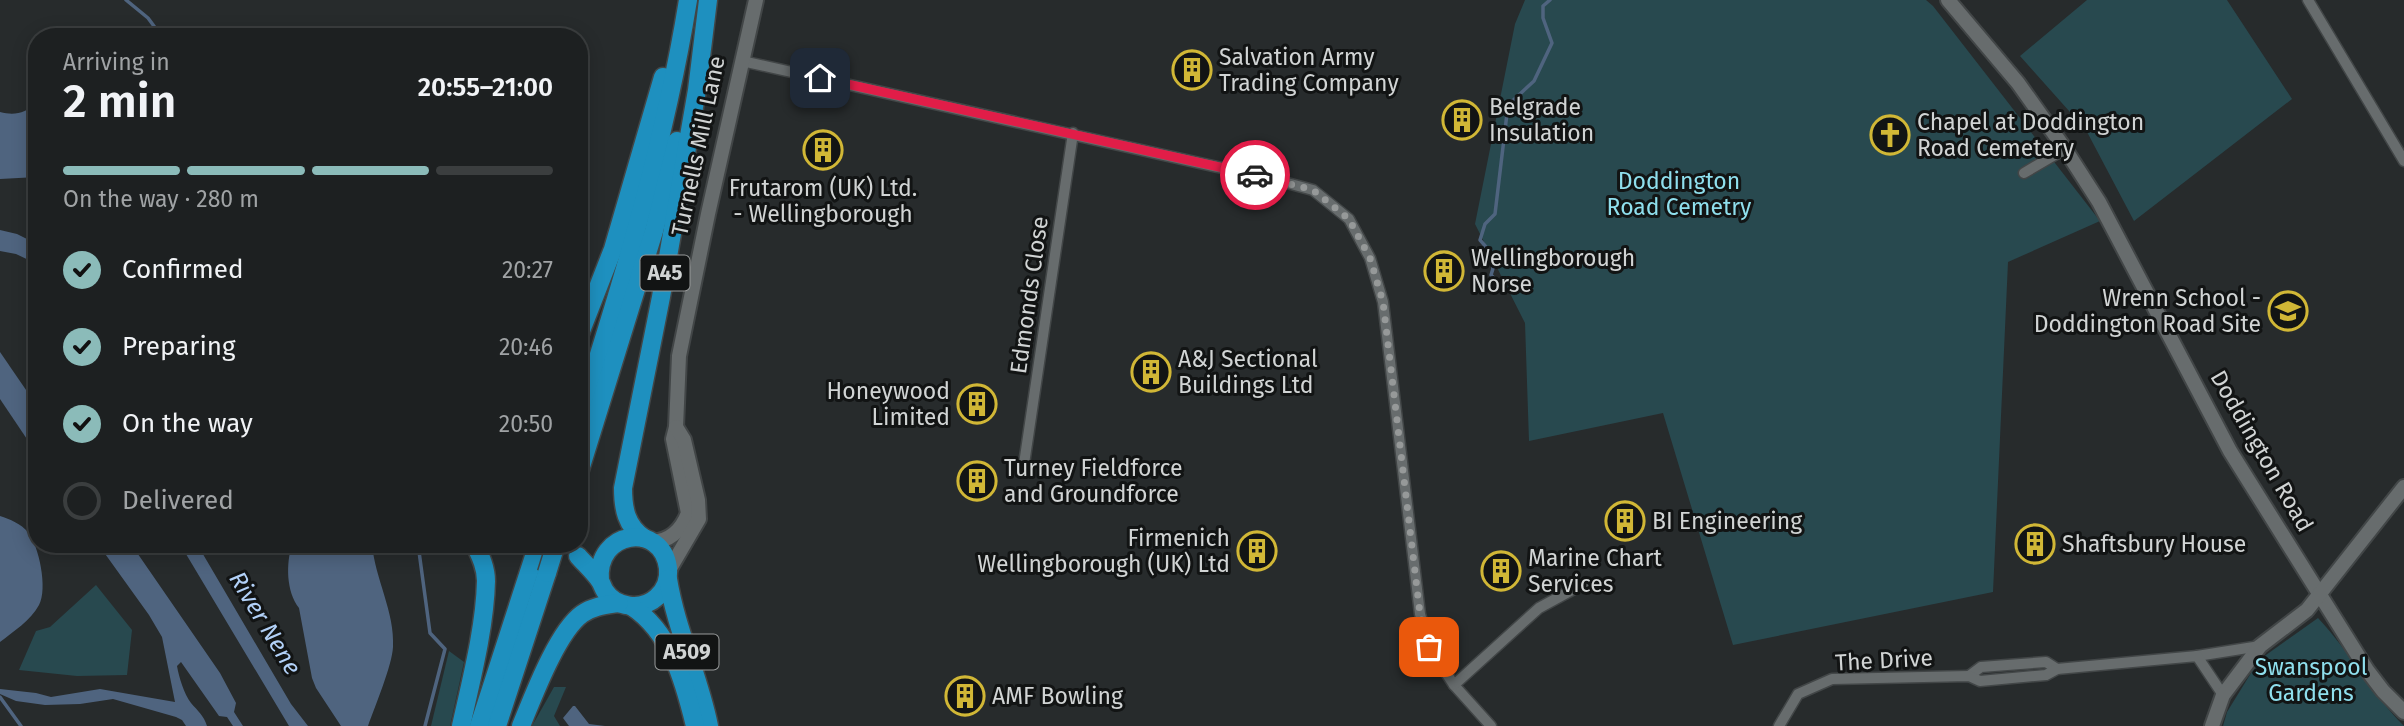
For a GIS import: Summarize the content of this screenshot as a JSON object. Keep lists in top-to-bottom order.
{
  "streets": {
    "highway": ["A45", "A509"],
    "main road": ["Turnells Mill Lane", "Doddington Road"],
    "street": ["Edmonds Close", "The Drive"]
  },
  "crossings": [
    ["Turnells Mill Lane", "A45"],
    ["Turnells Mill Lane", "A509"],
    ["A45", "A509"]
  ],
  "water": ["River Nene"],
  "parks": ["Doddington Road Cemetry", "Swanspool Gardens"],
  "places": {
    "building": [
      "Salvation Army Trading Company",
      "Belgrade Insulation",
      "Frutarom (UK) Ltd. - Wellingborough",
      "Wellingborough Norse",
      "A&J Sectional Buildings Ltd",
      "Honeywood Limited",
      "Turney Fieldforce and Groundforce",
      "BI Engineering",
      "Shaftsbury House",
      "Firmenich Wellingborough (UK) Ltd",
      "Marine Chart Services",
      "AMF Bowling"
    ],
    "church": ["Chapel at Doddington Road Cemetery"],
    "school or university": ["Wrenn School - Doddington Road Site"]
  },
  "page": {
    "heading": ["2 min", "Arriving in", "20:55–21:00"],
    "bar": "On the way · 280 m",
    "list": [
      ["Confirmed", "20:27"],
      ["Preparing", "20:46"],
      ["On the way", "20:50"],
      "Delivered"
    ]
  }
}
